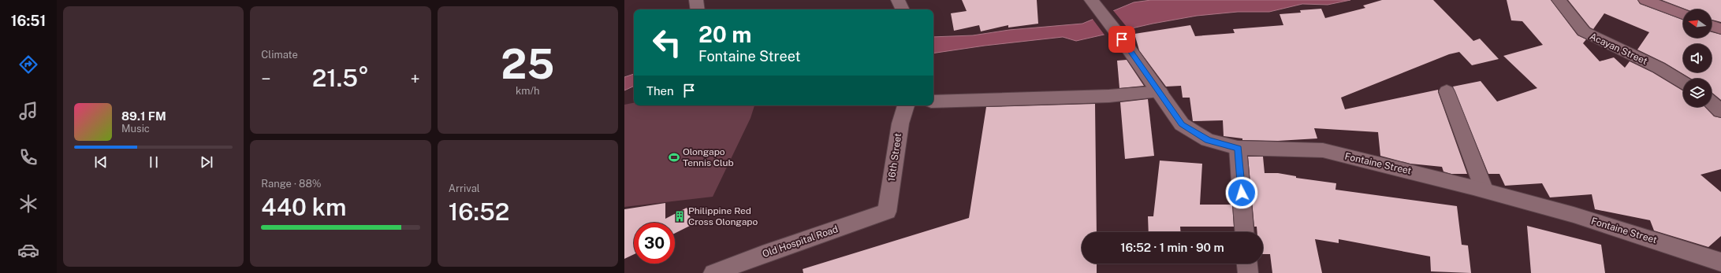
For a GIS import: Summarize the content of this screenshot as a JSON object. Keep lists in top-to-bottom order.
{
  "streets": {
    "street": [
      "Acayan Street",
      "16th Street",
      "Fontaine Street",
      "Old Hospital Road"
    ]
  },
  "crossings": [
    ["16th Street", "Old Hospital Road"]
  ],
  "places": {
    "sports": ["Olongapo Tennis Club"],
    "building": ["Philippine Red Cross Olongapo"]
  },
  "north": "left",
  "page": {
    "tabs": "16:51",
    "tile": [
      "Climate",
      ["25", "km/h"],
      ["Range · 88%", "440 km"],
      ["Arrival", "16:52"]
    ],
    "turn": ["20 m", "Fontaine Street"],
    "heat": ["−", "21.5°", "+"],
    "then": "Then",
    "song": ["89.1 FM", "Music"],
    "limit": "30",
    "trip": "16:52 · 1 min · 90 m"
  }
}
